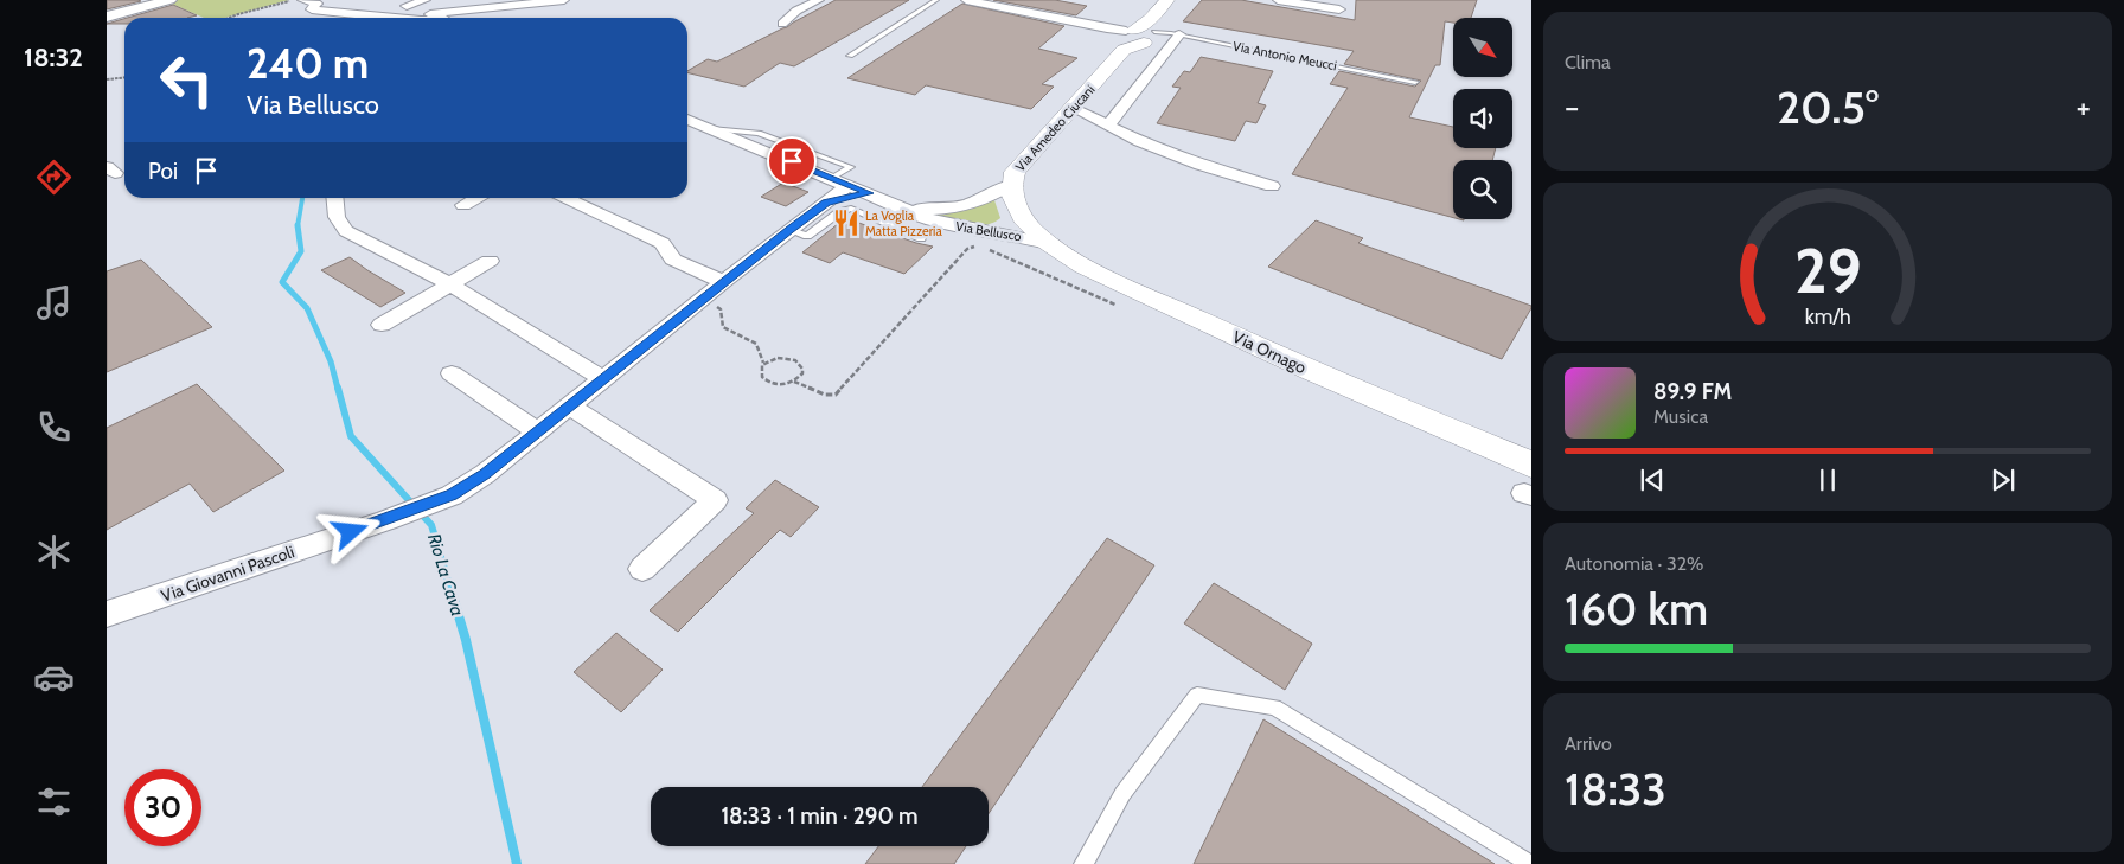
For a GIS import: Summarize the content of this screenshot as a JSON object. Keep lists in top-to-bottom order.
{
  "streets": {
    "main road": ["Via Amedeo Ciucani", "Via Ornago"],
    "street": ["Via Bellusco", "Via Giovanni Pascoli"],
    "lane": ["Via Antonio Meucci"]
  },
  "crossings": [
    ["Via Antonio Meucci", "Via Amedeo Ciucani"],
    ["Via Amedeo Ciucani", "Via Bellusco"],
    ["Via Amedeo Ciucani", "Via Ornago"],
    ["Via Bellusco", "Via Ornago"],
    ["Via Bellusco", "Via Giovanni Pascoli"]
  ],
  "water": ["Rio La Cava"],
  "places": {
    "restaurant": ["La Voglia Matta Pizzeria"]
  },
  "north": "bottom right",
  "page": {
    "tabs": "18:32",
    "tile": [
      "Clima",
      ["Autonomia · 32%", "160 km"],
      ["Arrivo", "18:33"]
    ],
    "turn": ["240 m", "Via Bellusco"],
    "heat": ["−", "20.5°", "+"],
    "then": "Poi",
    "song": ["89.9 FM", "Musica"],
    "limit": "30",
    "trip": "18:33 · 1 min · 290 m",
    "gauge": ["29", "km/h"]
  }
}
